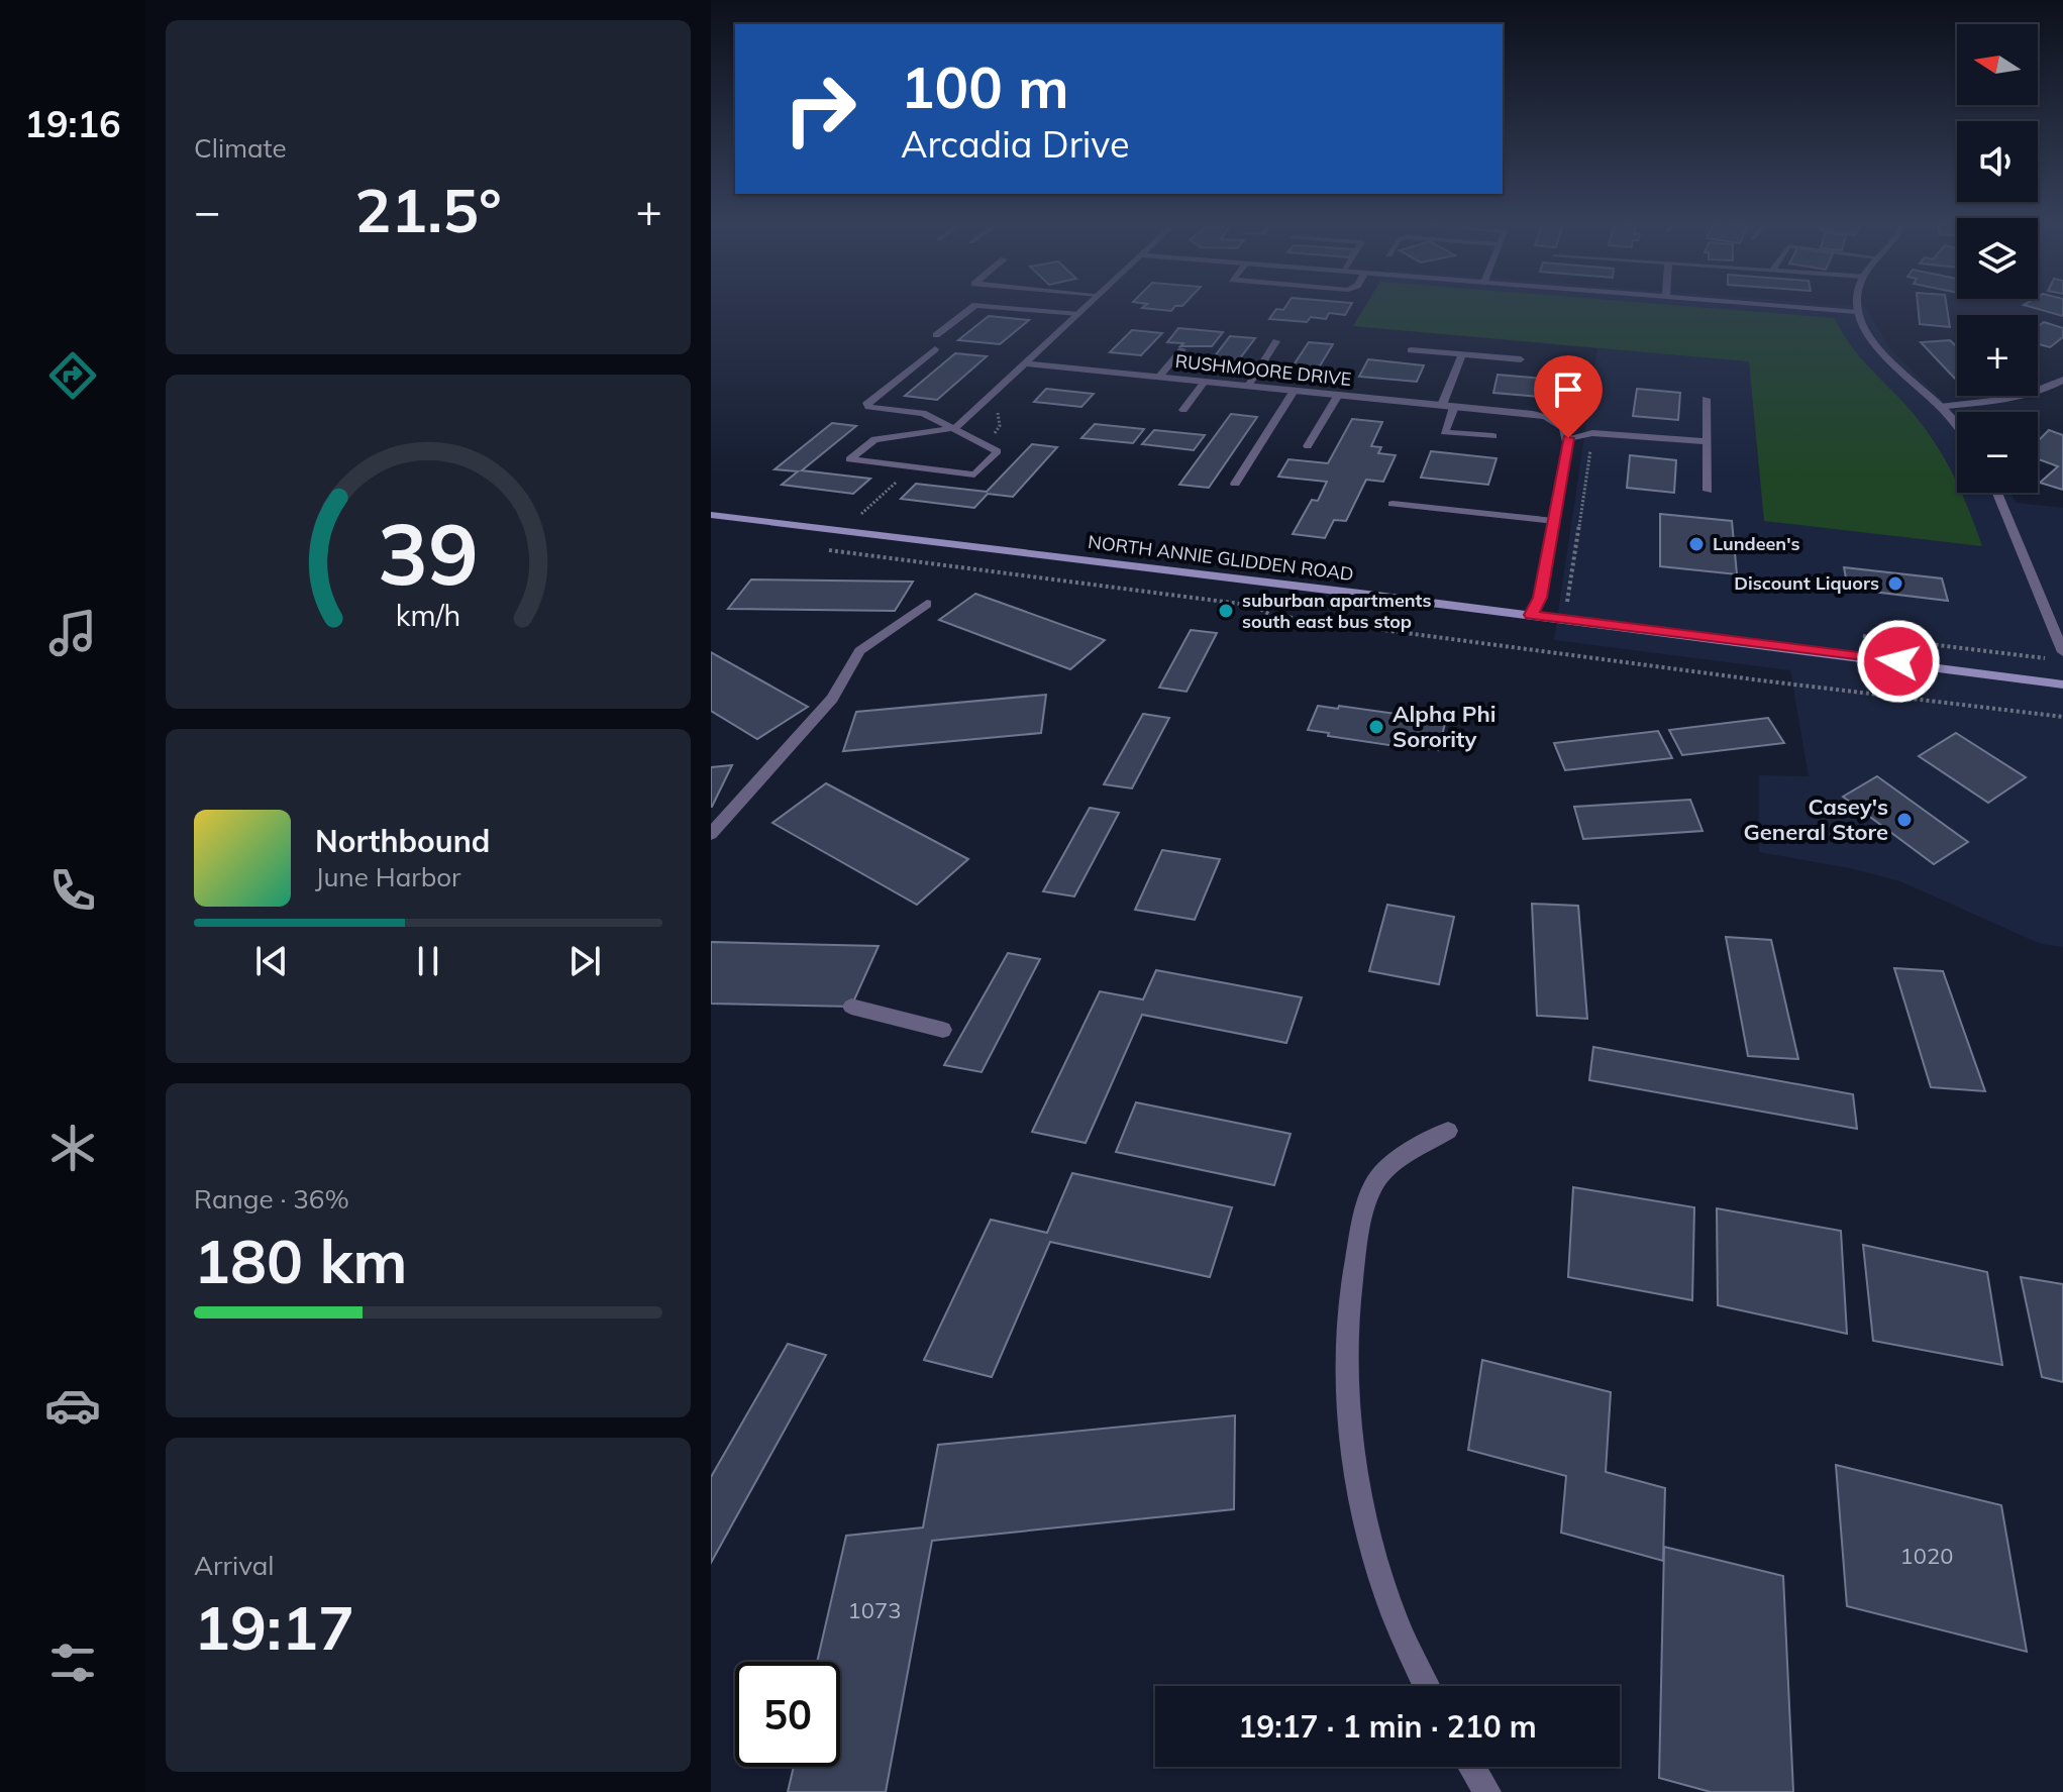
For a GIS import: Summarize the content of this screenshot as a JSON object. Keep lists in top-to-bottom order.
{
  "streets": {
    "main road": ["NORTH ANNIE GLIDDEN ROAD"],
    "street": ["RUSHMOORE DRIVE"]
  },
  "places": [
    "Lundeen's",
    "Discount Liquors",
    "suburban apartments south east bus stop",
    "Alpha Phi Sorority",
    "Casey's General Store"
  ],
  "house_numbers": ["1020", "1073"],
  "north": "left",
  "page": {
    "tabs": "19:16",
    "tile": [
      "Climate",
      ["Range · 36%", "180 km"],
      ["Arrival", "19:17"]
    ],
    "map_buttons": ["+", "−"],
    "turn": ["100 m", "Arcadia Drive"],
    "heat": ["−", "21.5°", "+"],
    "song": ["Northbound", "June Harbor"],
    "limit": "50",
    "trip": "19:17 · 1 min · 210 m",
    "gauge": ["39", "km/h"]
  }
}
